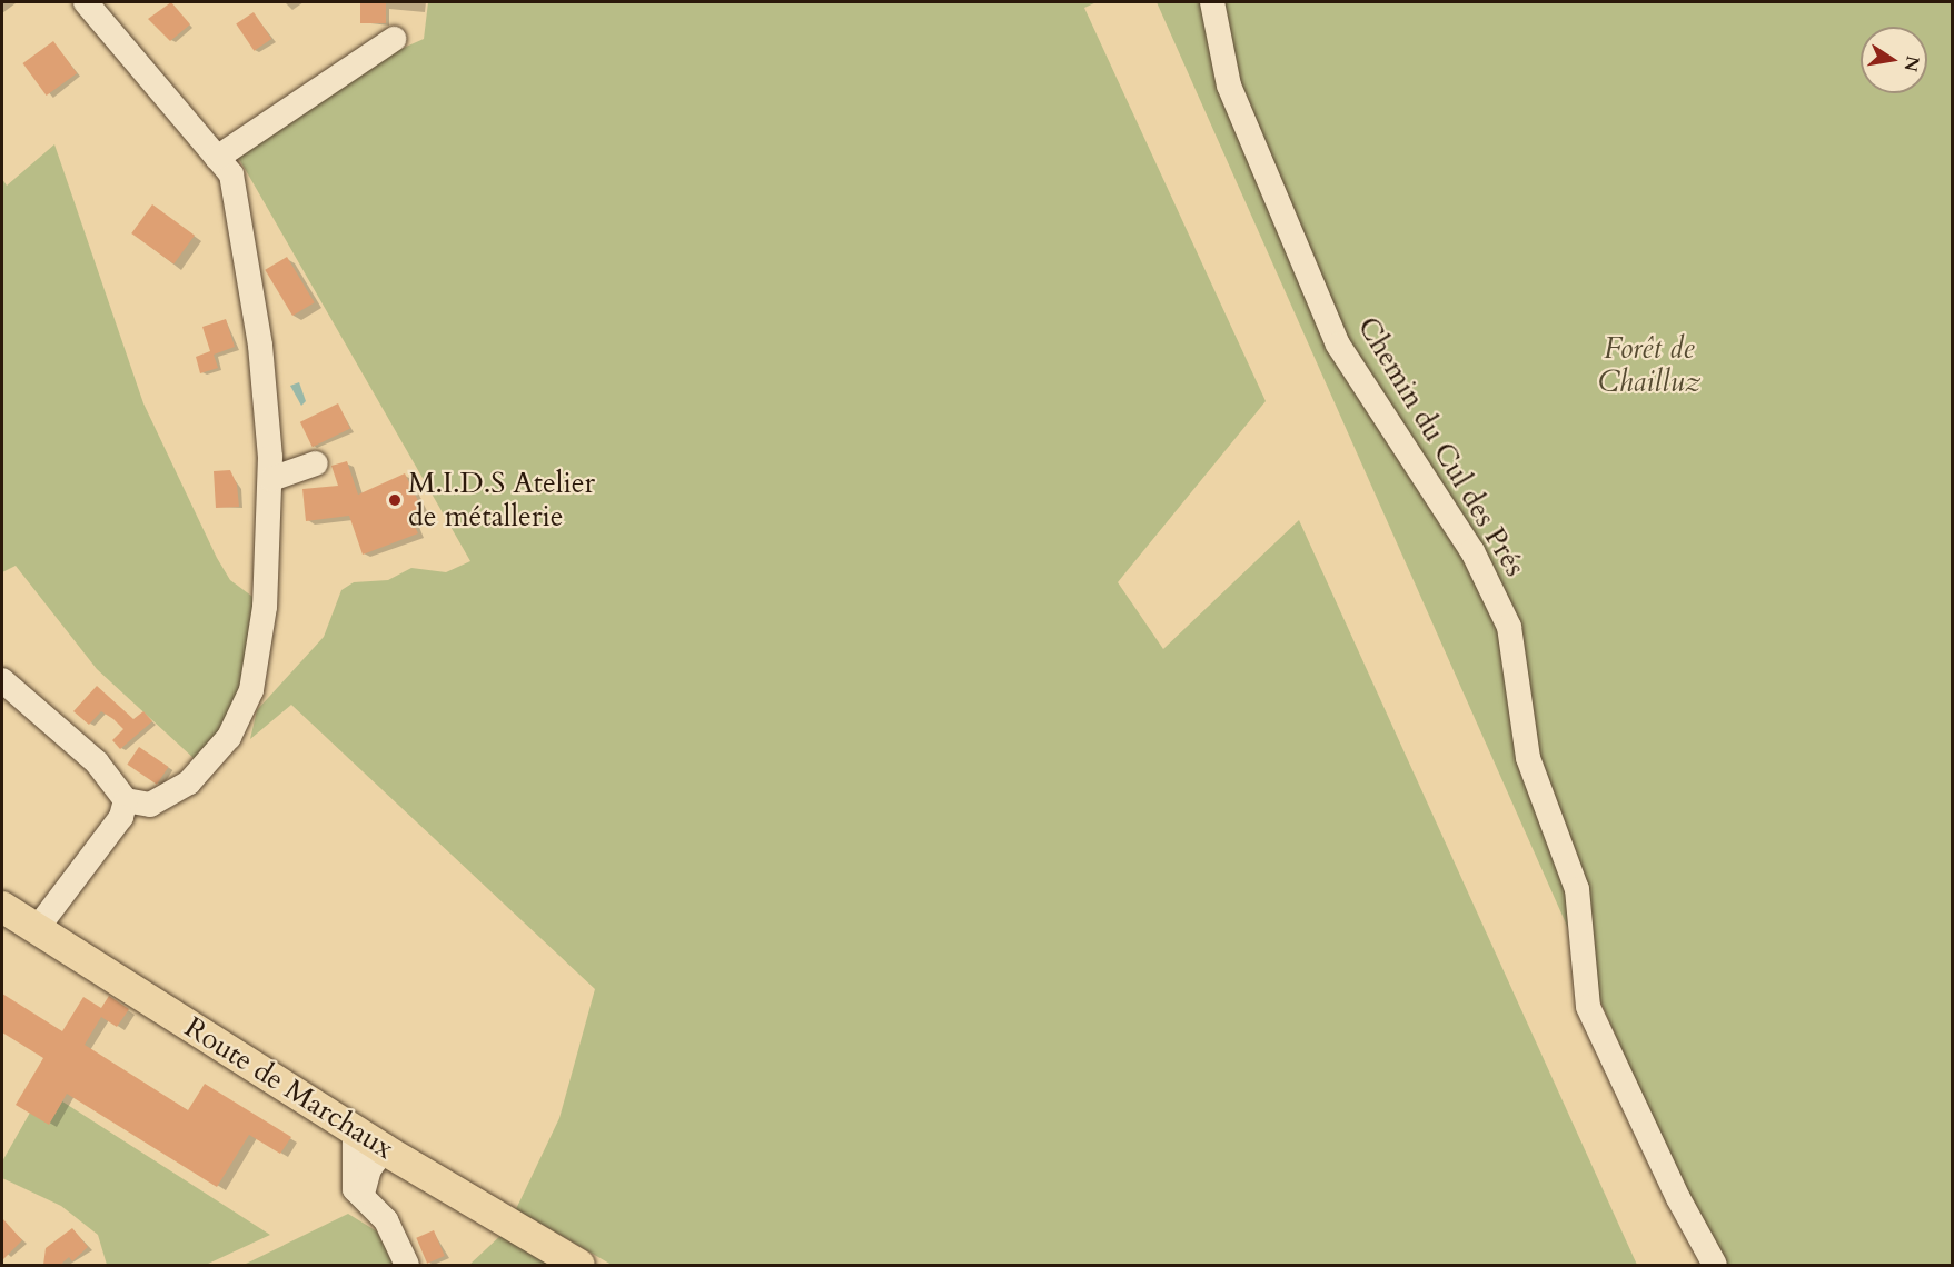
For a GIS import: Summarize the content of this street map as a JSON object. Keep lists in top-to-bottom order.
{
  "streets": {
    "main road": ["Route de Marchaux"],
    "street": ["Chemin du Cul des Prés"]
  },
  "parks": ["Forêt de Chailluz"],
  "places": ["M.I.D.S Atelier de métallerie"],
  "north": "right"
}
